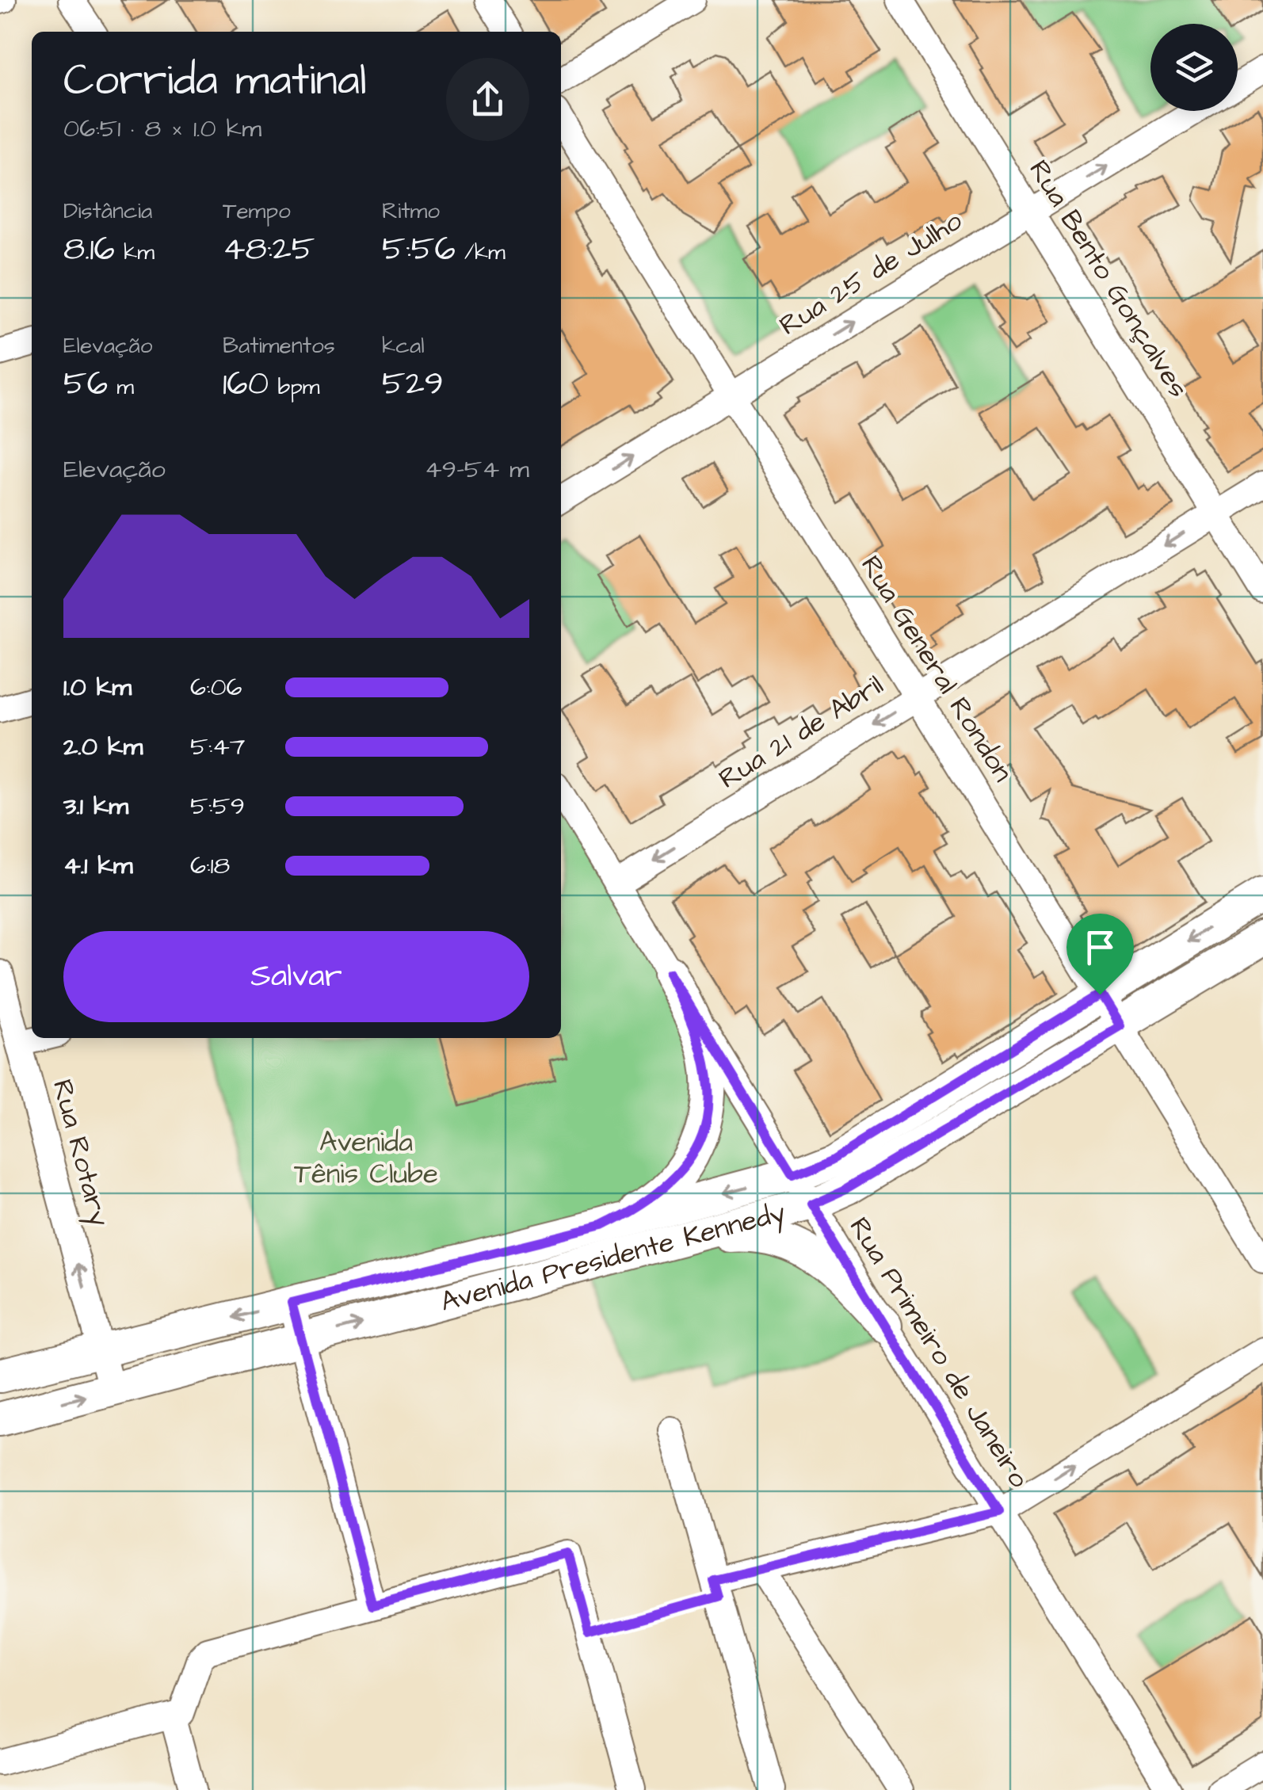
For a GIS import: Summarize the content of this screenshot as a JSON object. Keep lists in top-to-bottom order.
{
  "streets": {
    "main road": ["Avenida Presidente Kennedy"],
    "street": [
      "Rua 25 de Julho",
      "Rua Bento Gonçalves",
      "Rua General Rondon",
      "Rua 21 de Abril",
      "Rua Rotary",
      "Rua Primeiro de Janeiro"
    ]
  },
  "crossings": [
    ["Rua 25 de Julho", "Rua Bento Gonçalves"],
    ["Rua 25 de Julho", "Rua General Rondon"],
    ["Rua Bento Gonçalves", "Rua 21 de Abril"],
    ["Rua General Rondon", "Rua 21 de Abril"],
    ["Rua General Rondon", "Avenida Presidente Kennedy"],
    ["Rua 21 de Abril", "Rua Primeiro de Janeiro"],
    ["Rua Rotary", "Avenida Presidente Kennedy"],
    ["Avenida Presidente Kennedy", "Rua Primeiro de Janeiro"]
  ],
  "one_way": ["Rua 25 de Julho", "Rua 21 de Abril", "Rua Rotary"],
  "parks": ["Avenida Tênis Clube"],
  "page": {
    "heading": ["Corrida matinal", "06:51 · 8 × 1.0 km"],
    "stats": [
      ["Distância", "8.16 km"],
      ["Tempo", "48:25"],
      ["Ritmo", "5:56 /km"],
      ["Elevação", "56 m"],
      ["Batimentos", "160 bpm"],
      ["kcal", "529"]
    ],
    "chart": ["Elevação", "49–54 m"],
    "list": [
      {
        "name": "1.0 km",
        "note": "6:06"
      },
      {
        "name": "2.0 km",
        "note": "5:47"
      },
      {
        "name": "3.1 km",
        "note": "5:59"
      },
      {
        "name": "4.1 km",
        "note": "6:18"
      }
    ],
    "buttons": "Salvar"
  }
}
